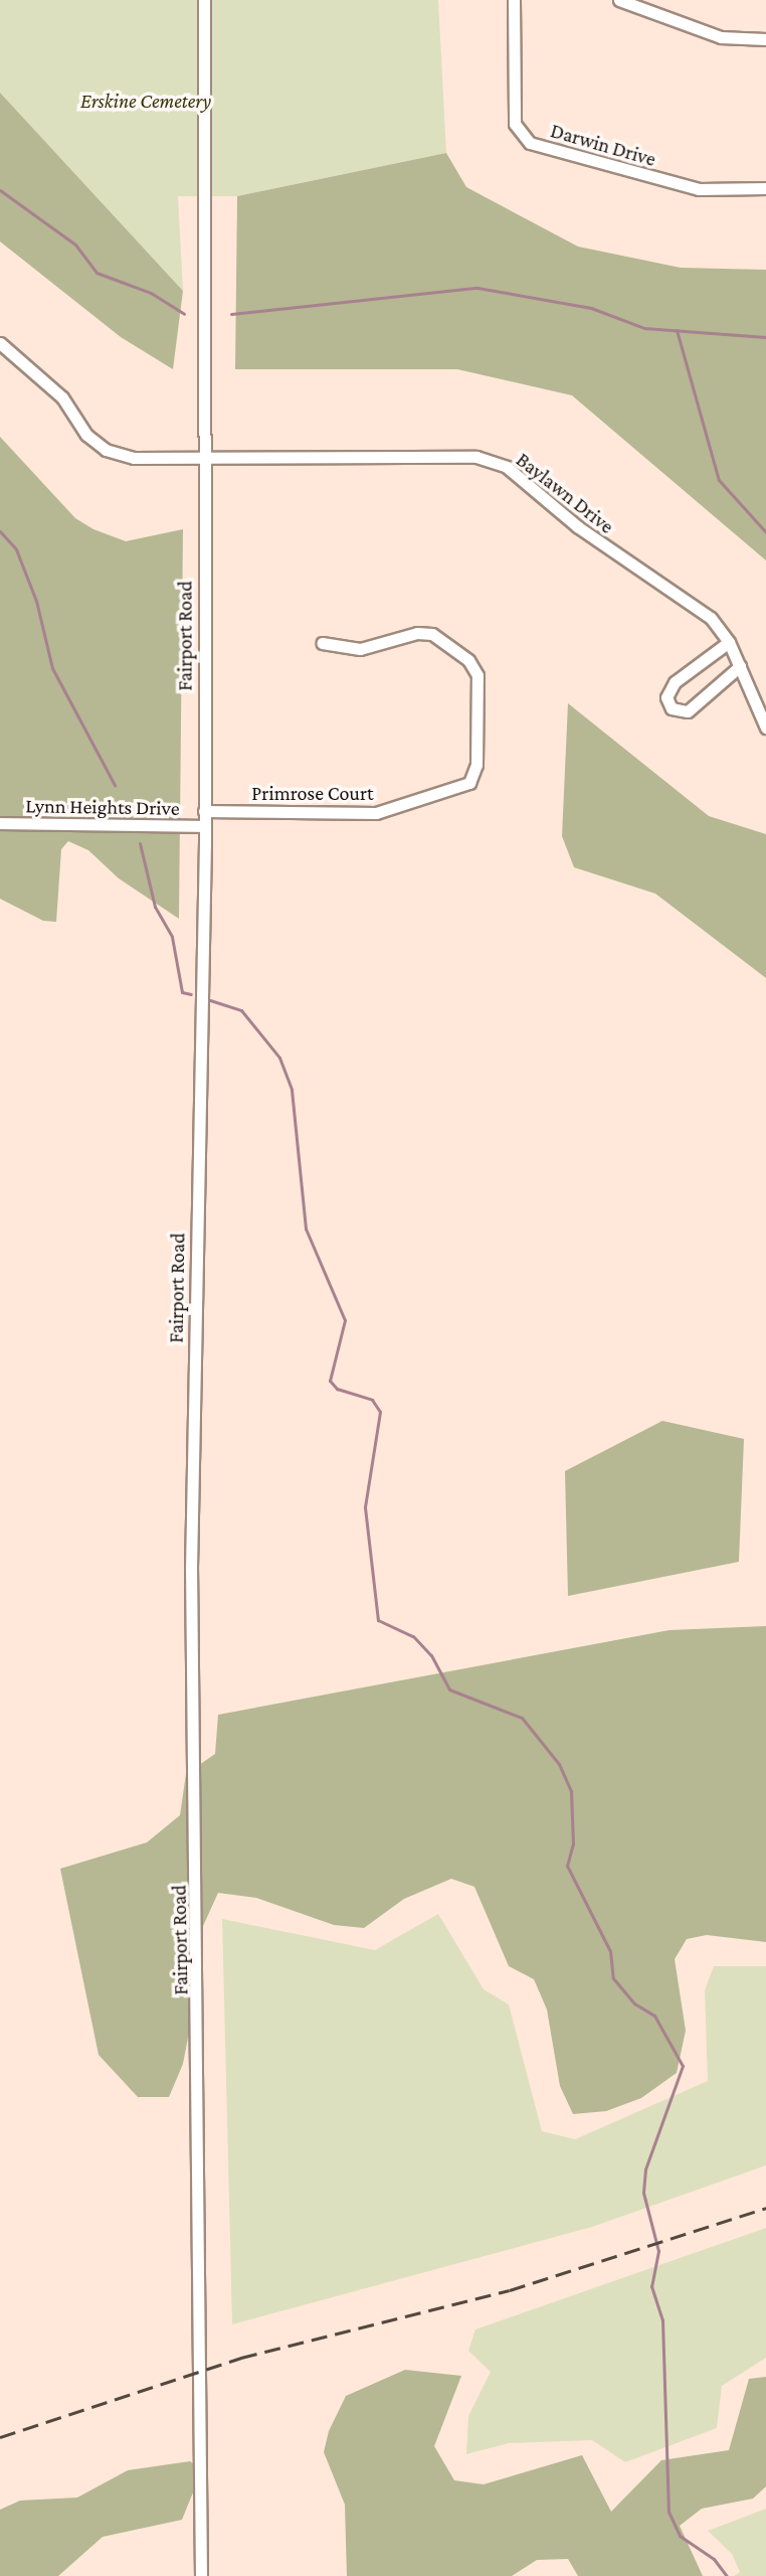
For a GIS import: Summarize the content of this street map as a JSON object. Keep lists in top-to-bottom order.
{
  "streets": {
    "street": [
      "Darwin Drive",
      "Baylawn Drive",
      "Fairport Road",
      "Primrose Court",
      "Lynn Heights Drive"
    ]
  },
  "crossings": [
    ["Baylawn Drive", "Fairport Road"],
    ["Fairport Road", "Primrose Court"],
    ["Fairport Road", "Lynn Heights Drive"]
  ],
  "parks": ["Erskine Cemetery"]
}
